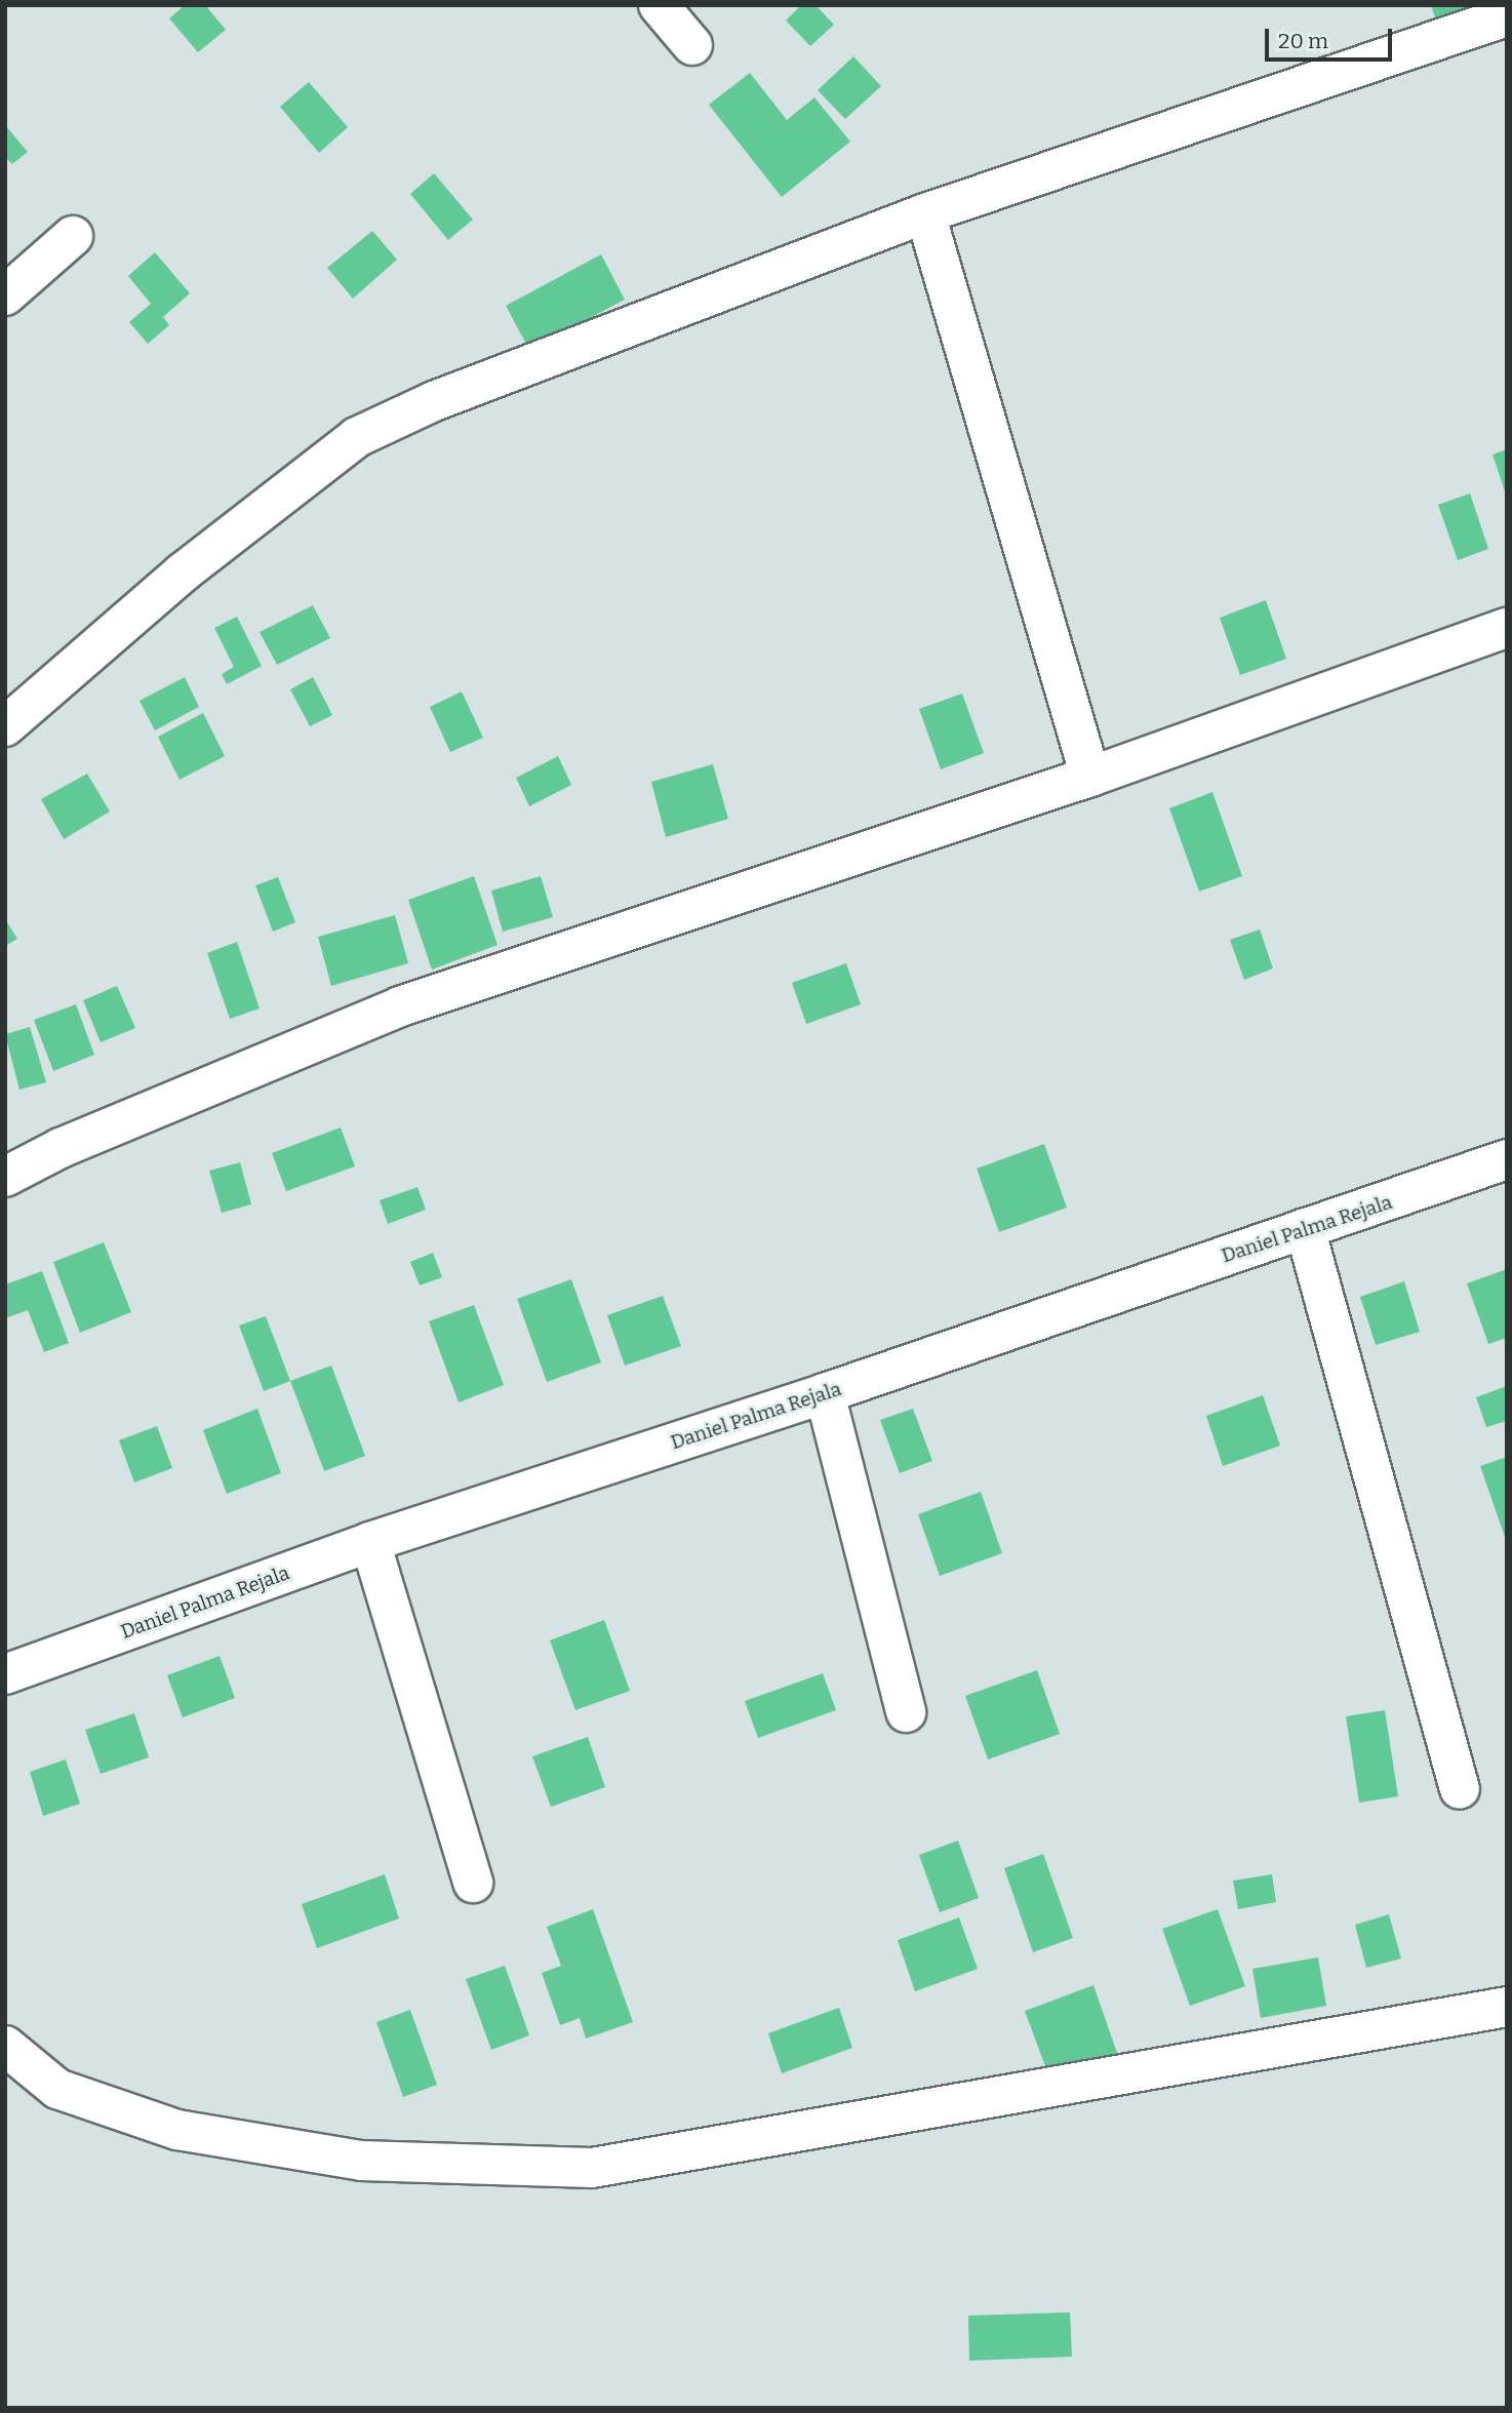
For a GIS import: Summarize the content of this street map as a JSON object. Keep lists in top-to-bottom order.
{
  "streets": {
    "street": ["Daniel Palma Rejala"]
  },
  "scale_bar": "20 m"
}
